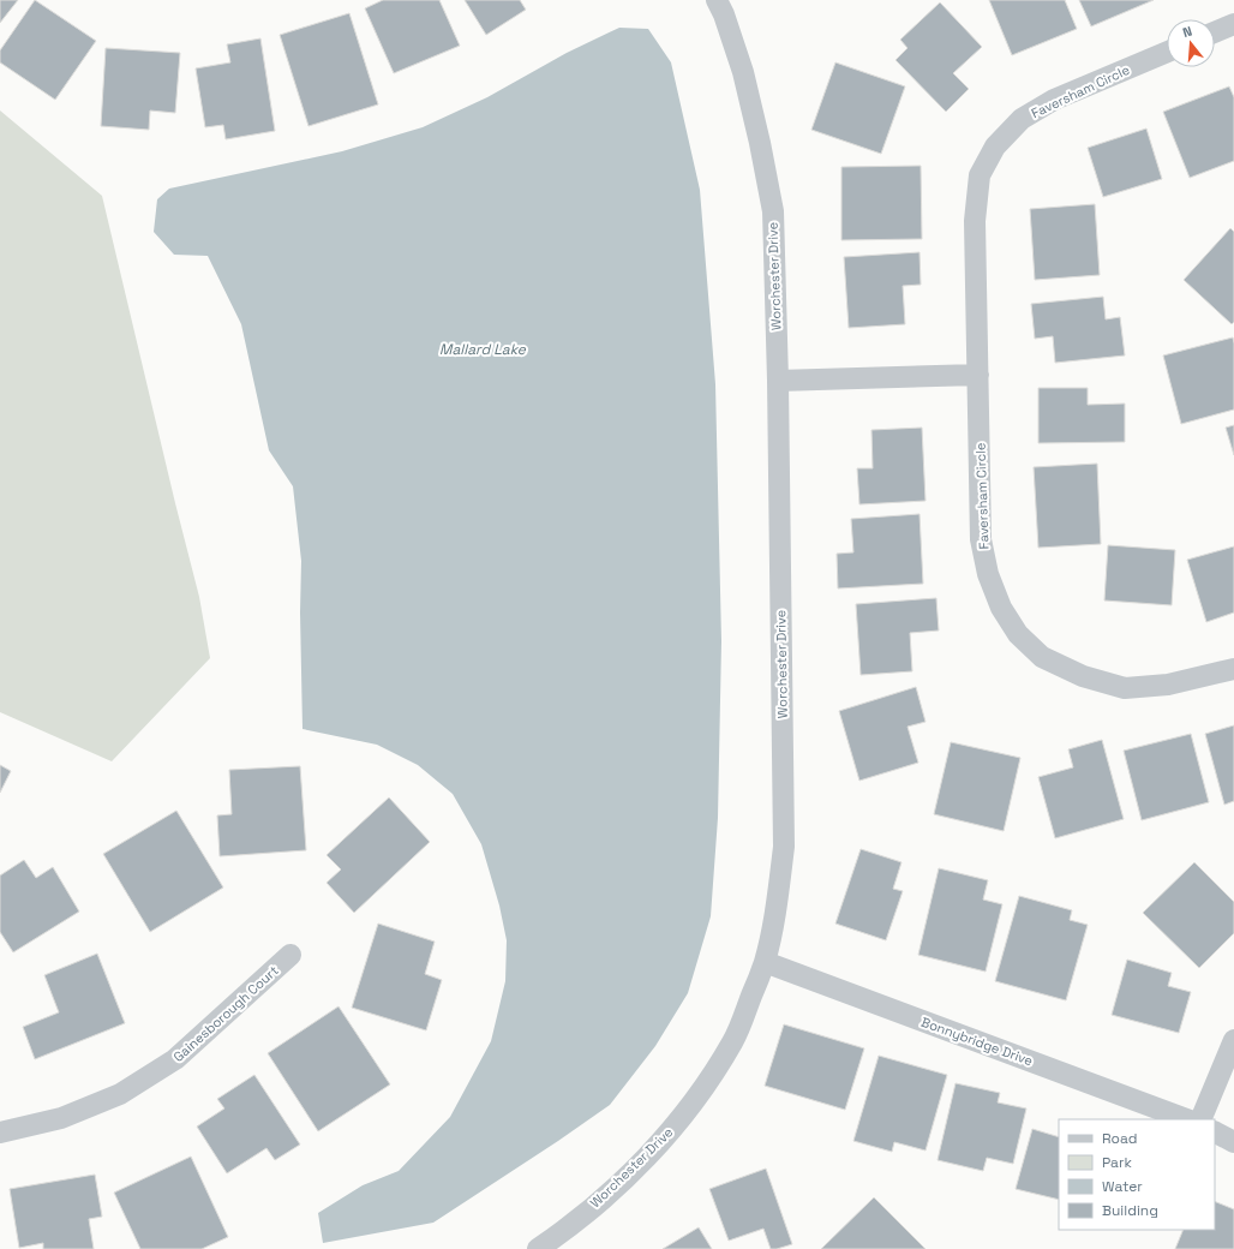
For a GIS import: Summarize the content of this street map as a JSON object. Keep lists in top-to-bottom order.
{
  "streets": {
    "street": [
      "Faversham Circle",
      "Worchester Drive",
      "Gainesborough Court",
      "Bonnybridge Drive"
    ]
  },
  "crossings": [
    ["Worchester Drive", "Bonnybridge Drive"]
  ],
  "water": ["Mallard Lake"],
  "legend": [
    "Road",
    "Park",
    "Water",
    "Building"
  ],
  "north": "top"
}
